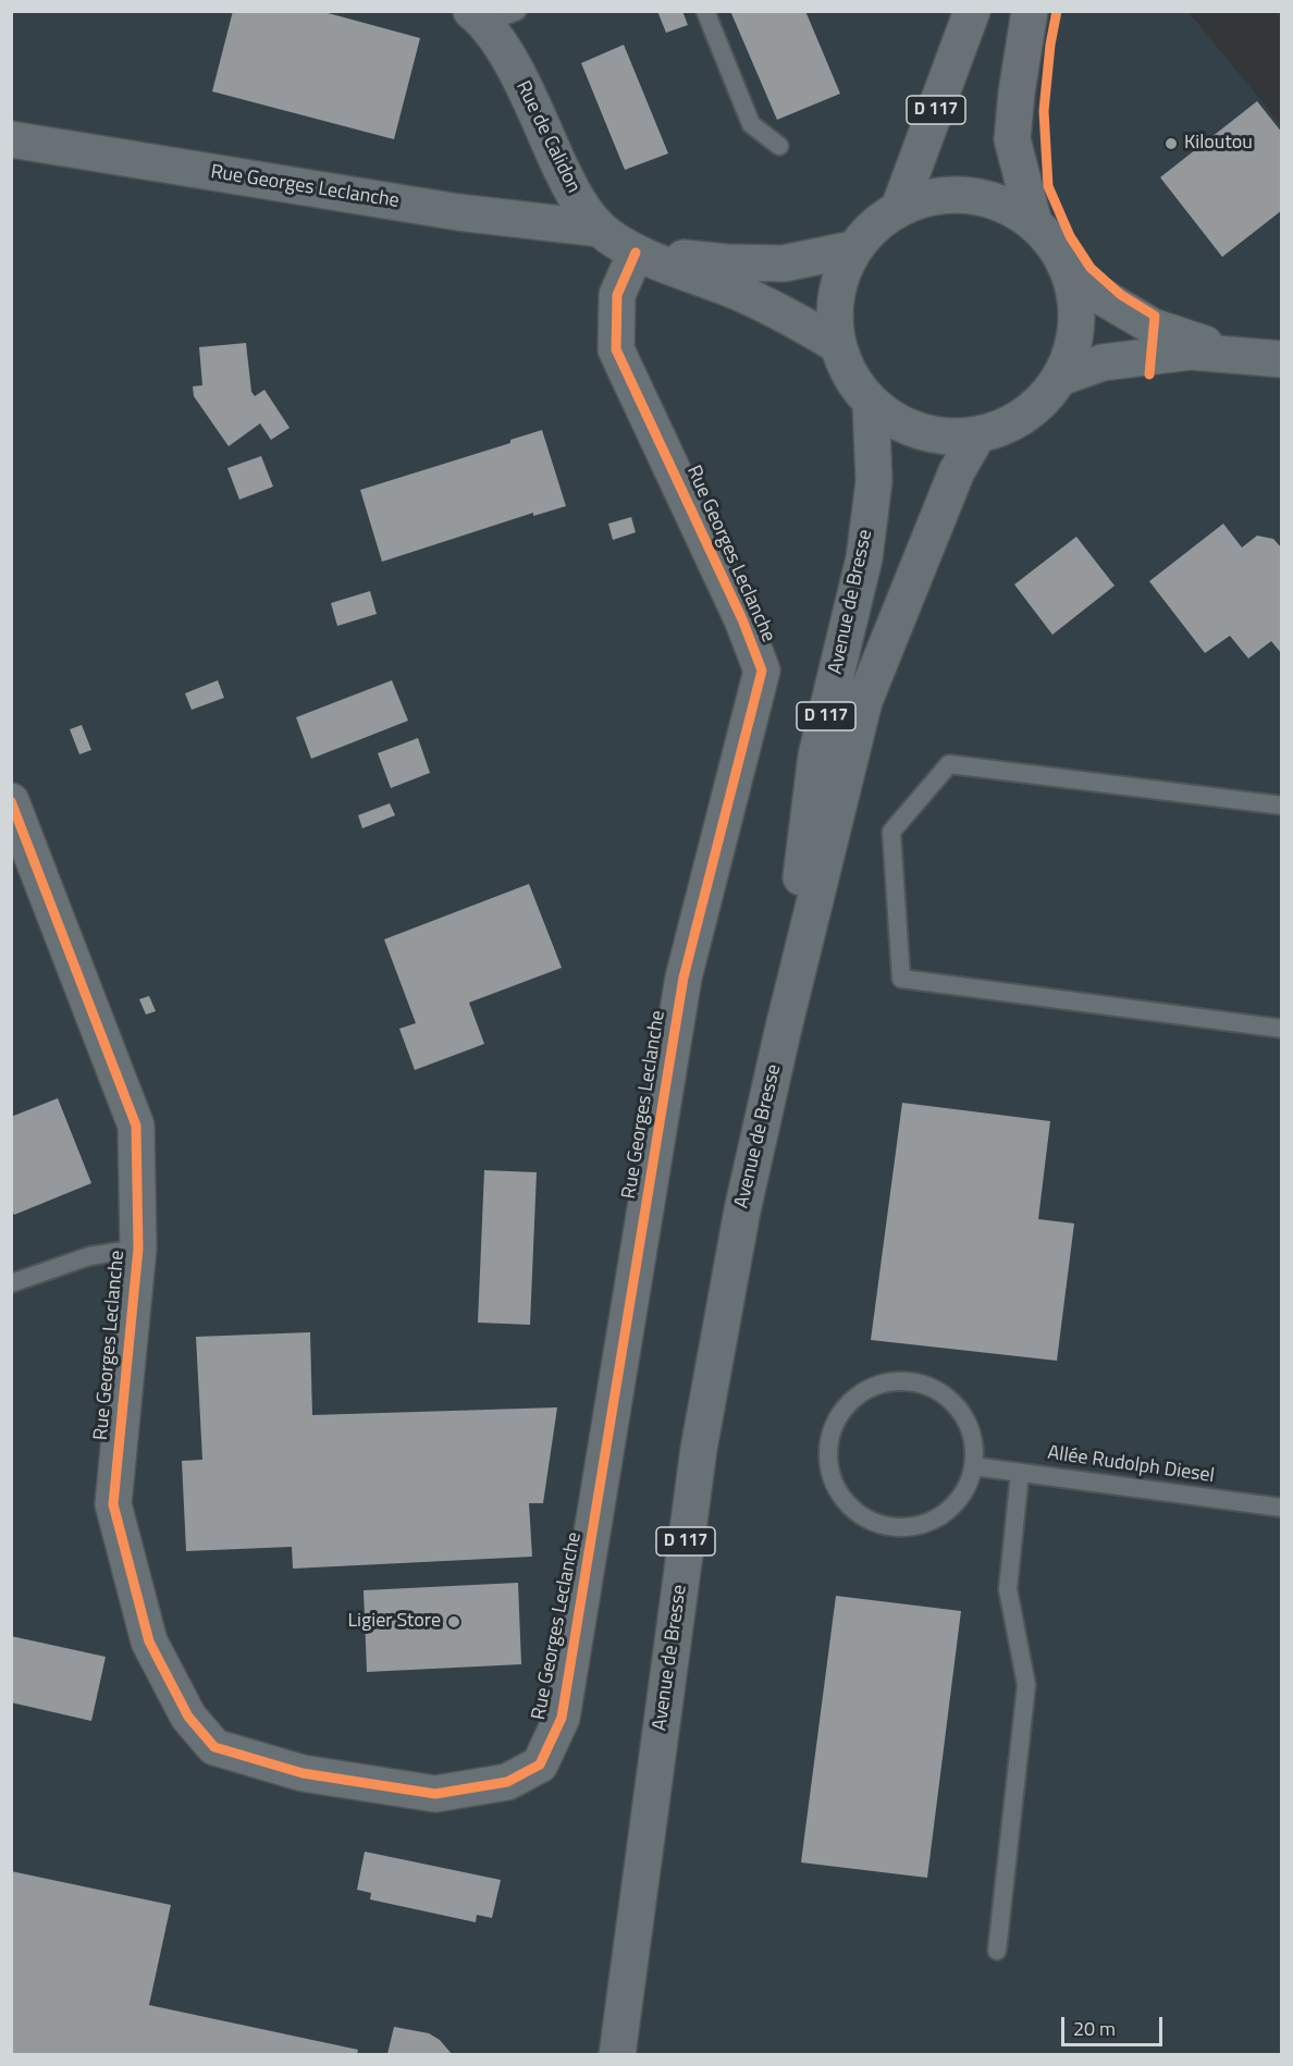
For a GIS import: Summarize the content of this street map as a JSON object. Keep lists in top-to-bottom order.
{
  "streets": {
    "street": [
      "D 117",
      "Rue de Calidon",
      "Rue Georges Leclanche",
      "Avenue de Bresse"
    ],
    "lane": ["Allée Rudolph Diesel"]
  },
  "crossings": [
    ["Rue de Calidon", "Rue Georges Leclanche"]
  ],
  "places": ["Kiloutou", "Ligier Store"],
  "scale_bar": "20 m"
}
